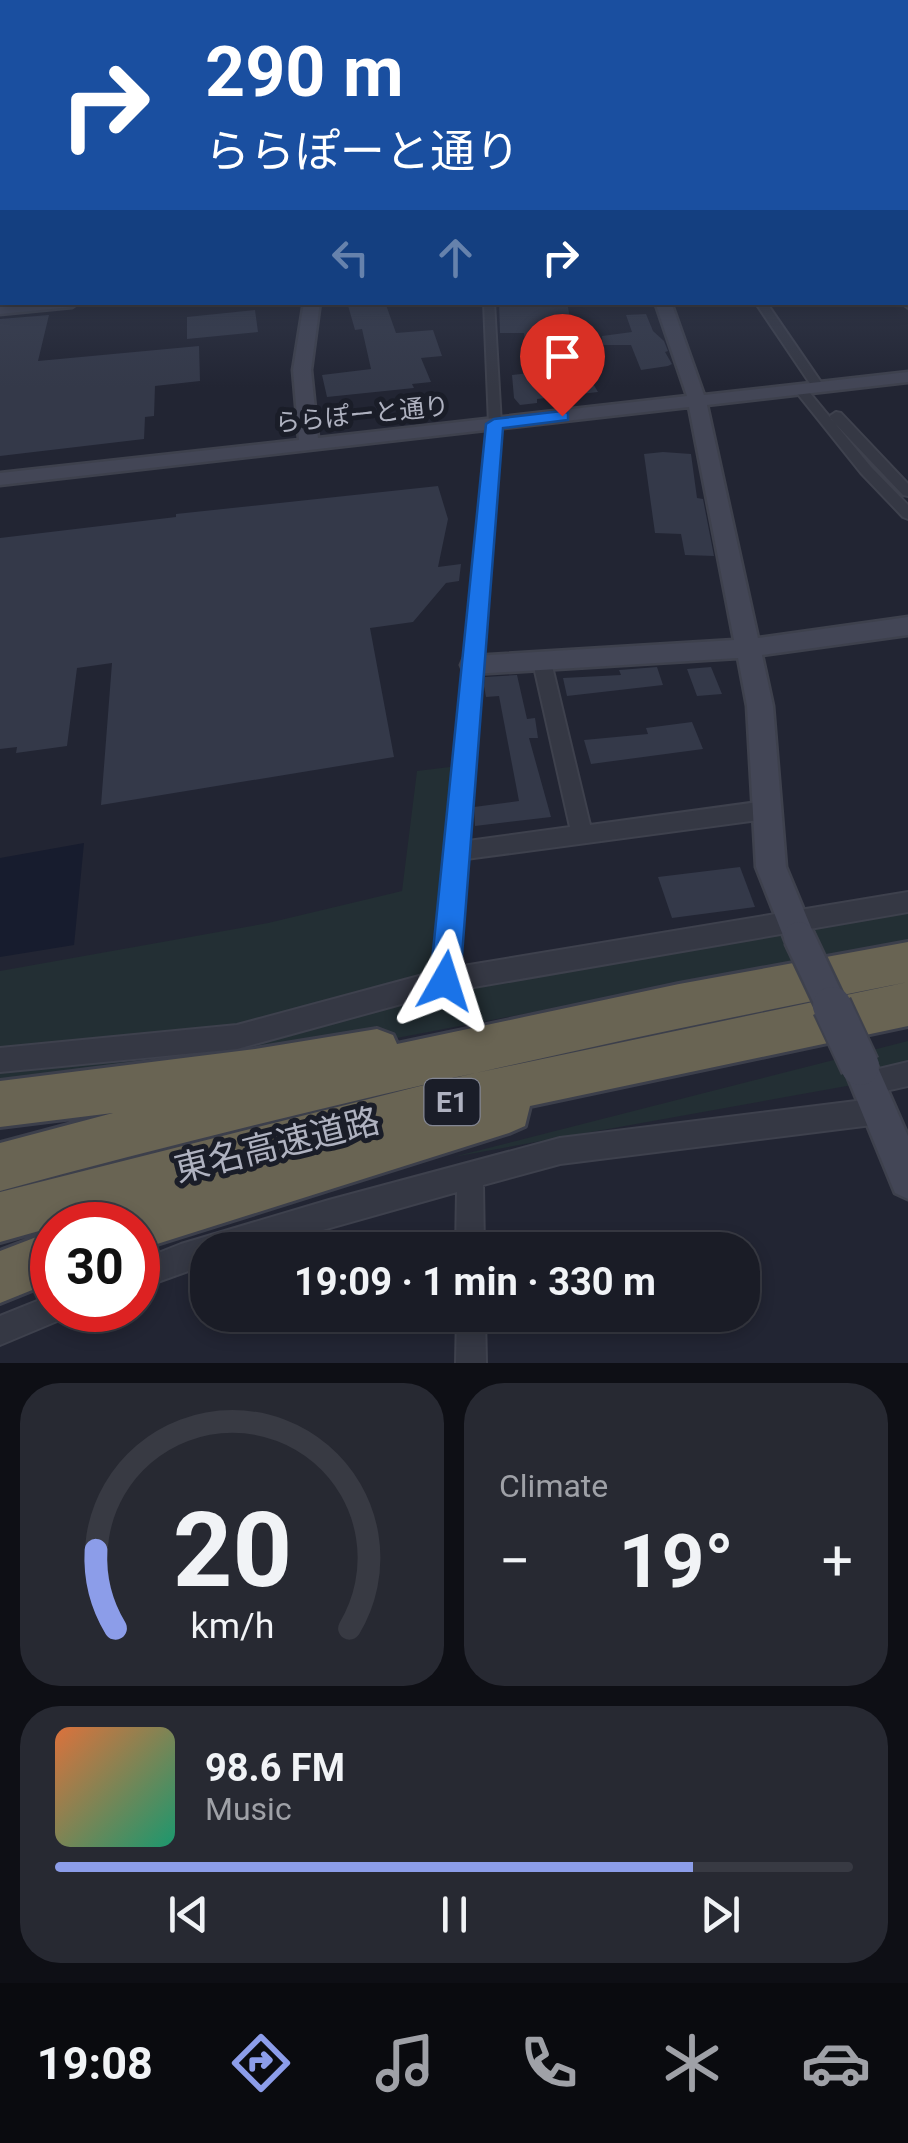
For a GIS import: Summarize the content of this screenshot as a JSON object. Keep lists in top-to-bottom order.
{
  "streets": {
    "highway": ["E1", "東名高速道路"],
    "street": ["ららぽーと通り"]
  },
  "page": {
    "turn": ["290 m", "ららぽーと通り"],
    "limit": "30",
    "trip": "19:09 · 1 min · 330 m",
    "tile": "Climate",
    "heat": ["−", "19°", "+"],
    "song": ["98.6 FM", "Music"],
    "tabs": "19:08",
    "gauge": ["20", "km/h"]
  }
}
